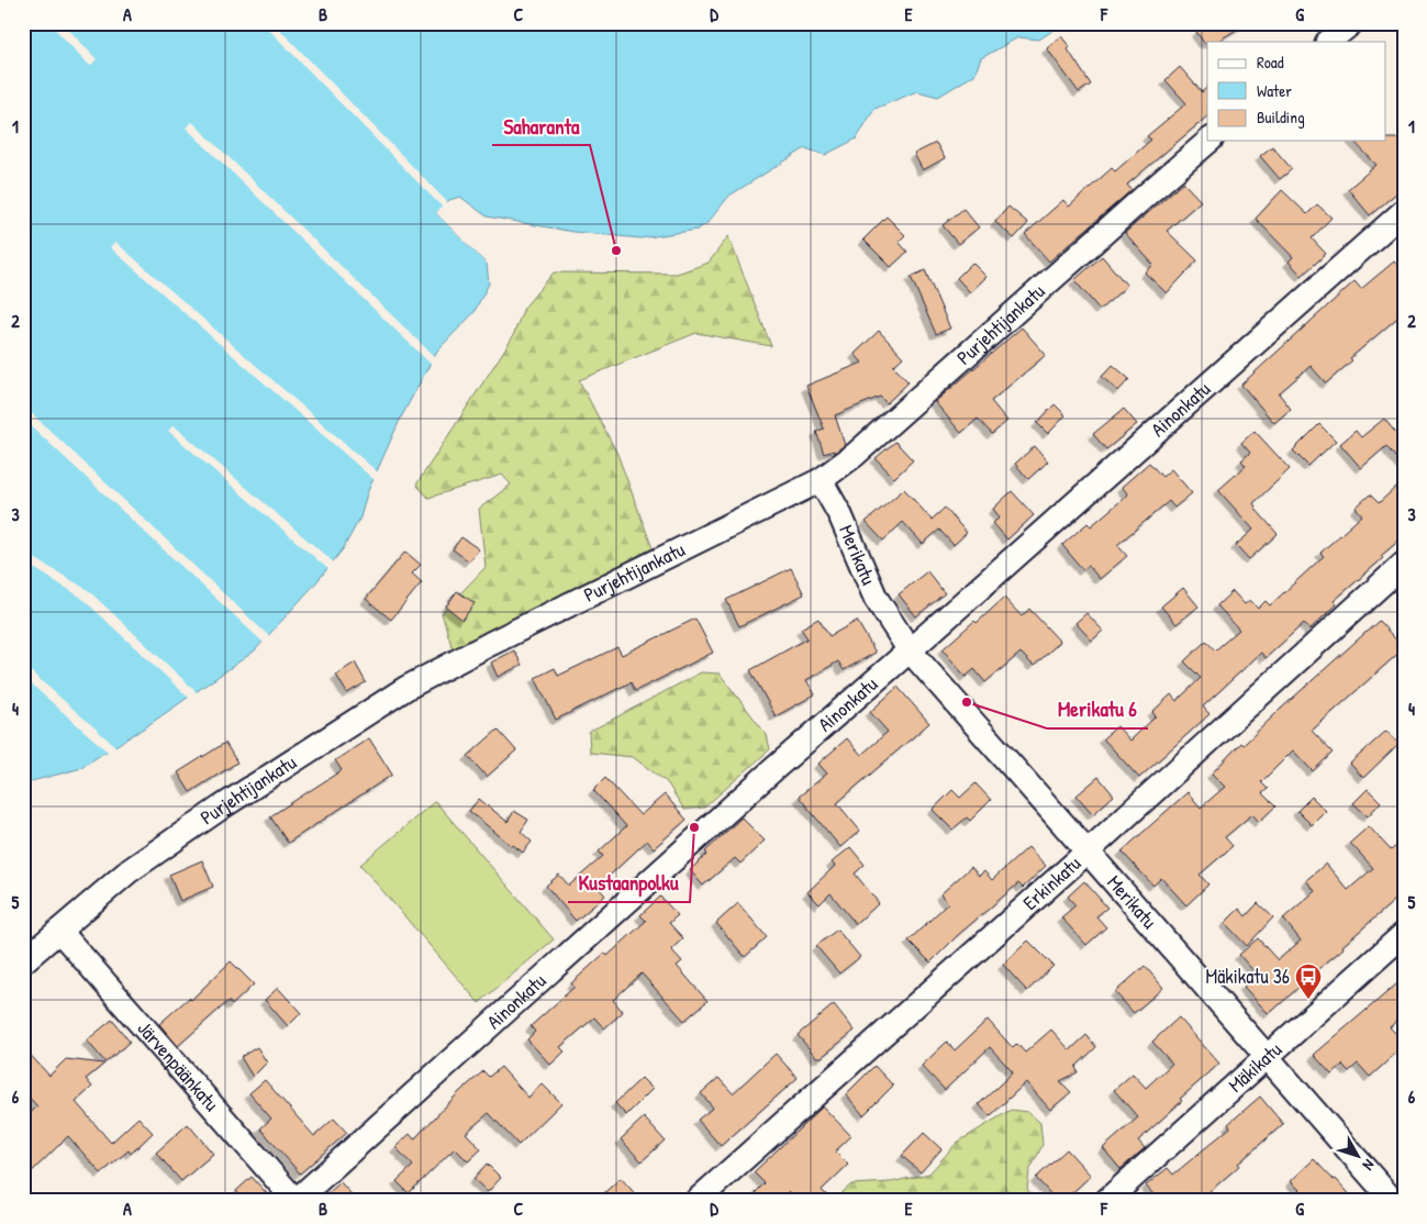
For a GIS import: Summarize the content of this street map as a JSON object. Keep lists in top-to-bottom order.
{
  "streets": {
    "street": [
      "Purjehtijankatu",
      "Ainonkatu",
      "Merikatu",
      "Erkinkatu",
      "Järvenpäänkatu",
      "Mäkikatu"
    ]
  },
  "crossings": [
    ["Purjehtijankatu", "Merikatu"],
    ["Purjehtijankatu", "Järvenpäänkatu"],
    ["Ainonkatu", "Merikatu"],
    ["Ainonkatu", "Järvenpäänkatu"],
    ["Merikatu", "Erkinkatu"],
    ["Merikatu", "Mäkikatu"]
  ],
  "places": {
    "other": ["Saharanta", "Merikatu 6", "Kustaanpolku"],
    "bus stop": ["Mäkikatu 36"]
  },
  "legend": ["Road", "Water", "Building"],
  "north": "bottom right",
  "grid": {
    "columns": [
      "A",
      "B",
      "C",
      "D",
      "E",
      "F",
      "G"
    ],
    "rows": [
      "1",
      "2",
      "3",
      "4",
      "5",
      "6"
    ]
  }
}
